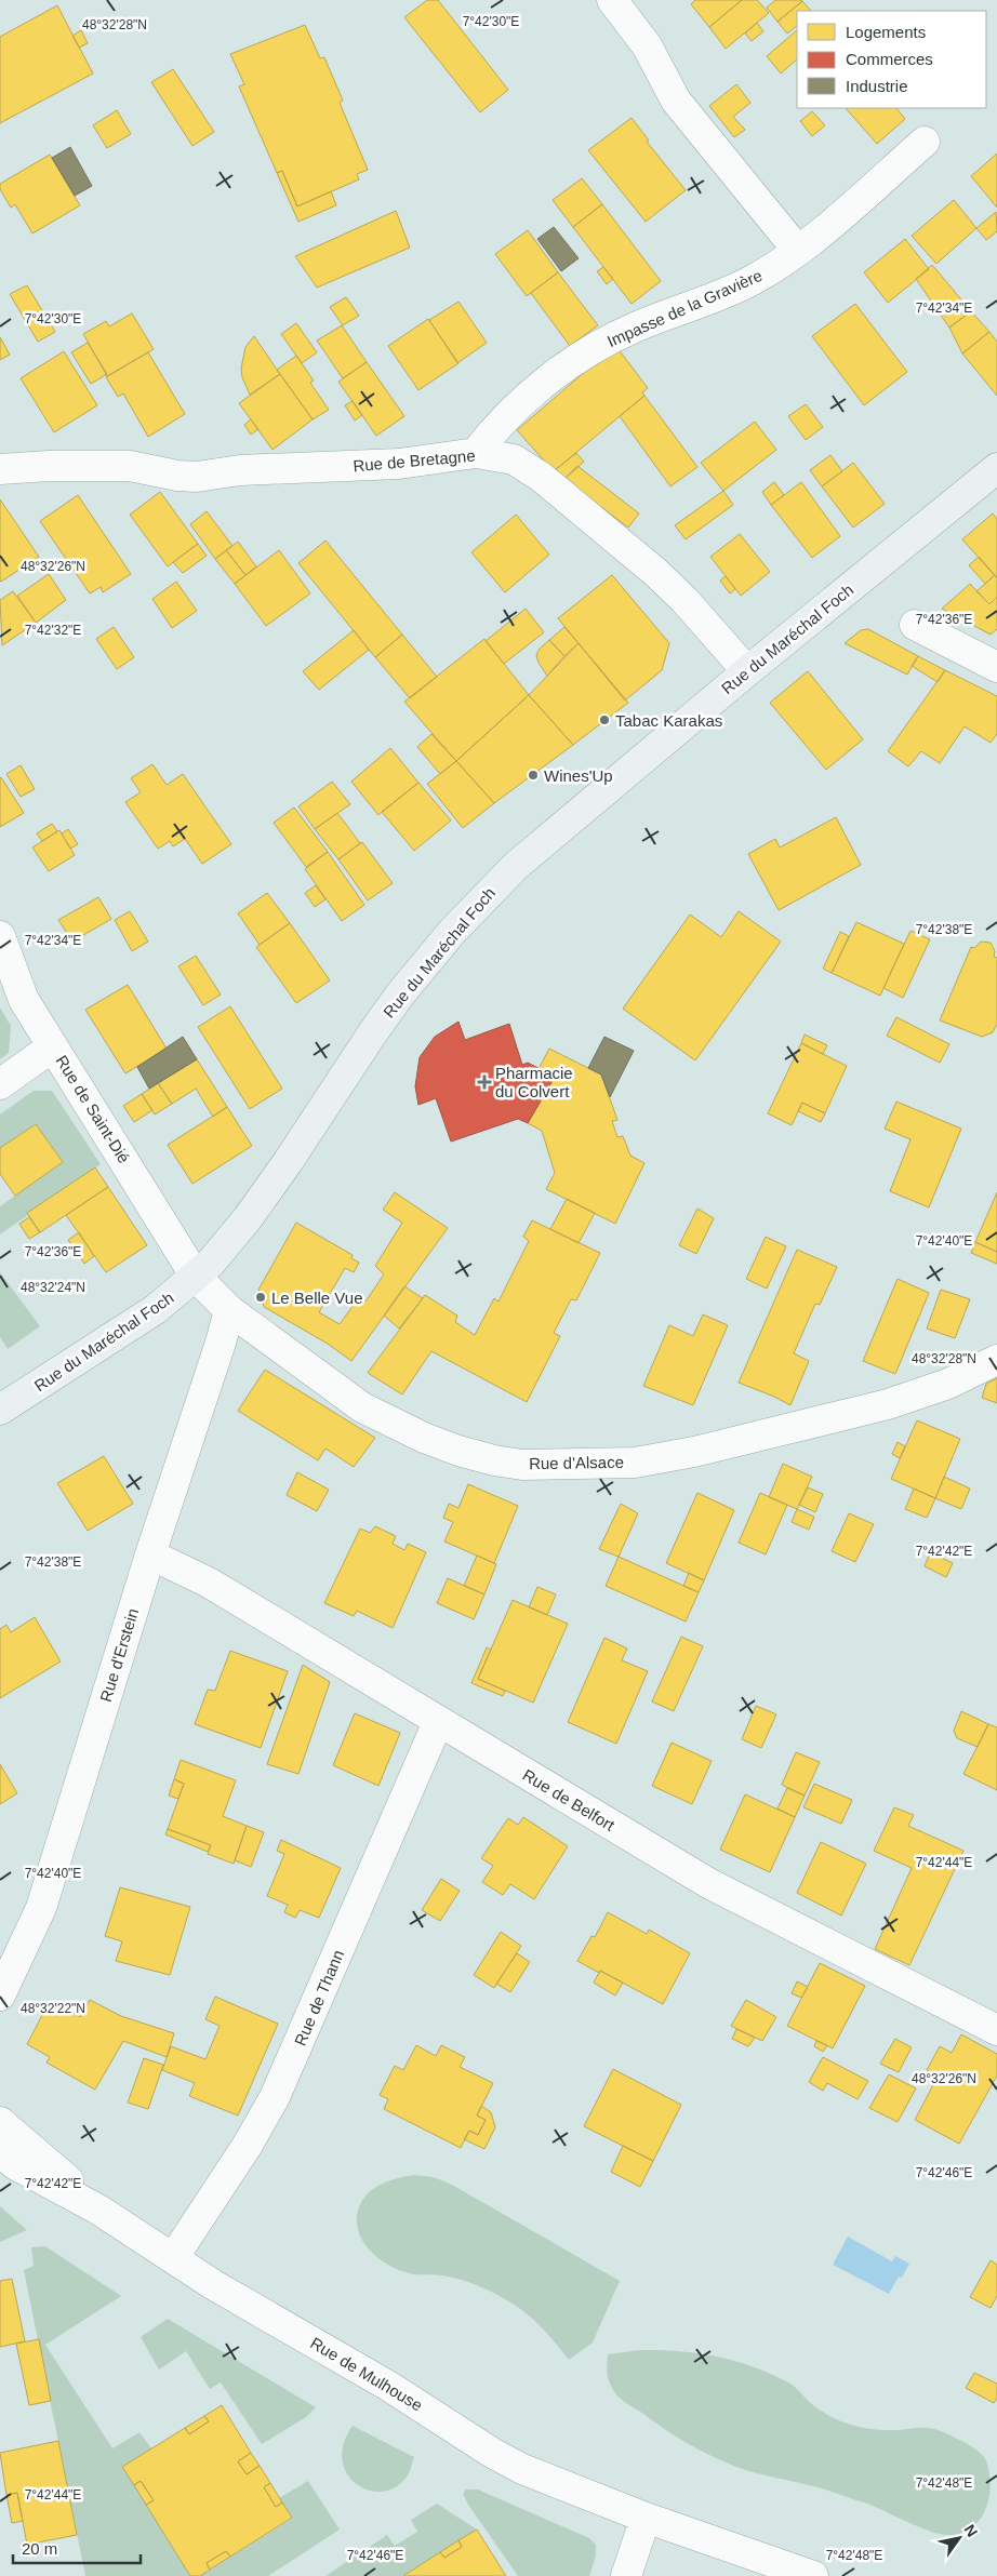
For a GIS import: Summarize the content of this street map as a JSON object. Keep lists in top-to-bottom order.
{
  "streets": {
    "street": [
      "Impasse de la Gravière",
      "Rue de Bretagne",
      "Rue du Maréchal Foch",
      "Rue de Saint-Dié",
      "Rue d'Alsace",
      "Rue d'Erstein",
      "Rue de Belfort",
      "Rue de Thann",
      "Rue de Mulhouse"
    ]
  },
  "crossings": [
    ["Impasse de la Gravière", "Rue de Bretagne"],
    ["Rue de Bretagne", "Rue du Maréchal Foch"],
    ["Rue du Maréchal Foch", "Rue de Saint-Dié"],
    ["Rue du Maréchal Foch", "Rue d'Alsace"],
    ["Rue de Saint-Dié", "Rue d'Alsace"],
    ["Rue d'Alsace", "Rue d'Erstein"],
    ["Rue d'Erstein", "Rue de Belfort"],
    ["Rue de Belfort", "Rue de Thann"],
    ["Rue de Thann", "Rue de Mulhouse"]
  ],
  "places": {
    "other": ["Tabac Karakas", "Wines'Up", "Le Belle Vue"],
    "health": ["Pharmacie du Colvert"]
  },
  "legend": ["Logements", "Commerces", "Industrie"],
  "scale_bar": "20 m",
  "north": "top right",
  "coordinates": [
    "7°42'30\"E",
    "48°32'28\"N",
    "7°42'34\"E",
    "48°32'26\"N",
    "7°42'36\"E",
    "7°42'32\"E",
    "7°42'38\"E",
    "7°42'40\"E",
    "48°32'24\"N",
    "7°42'42\"E",
    "7°42'44\"E",
    "48°32'22\"N",
    "7°42'46\"E",
    "7°42'48\"E"
  ]
}
